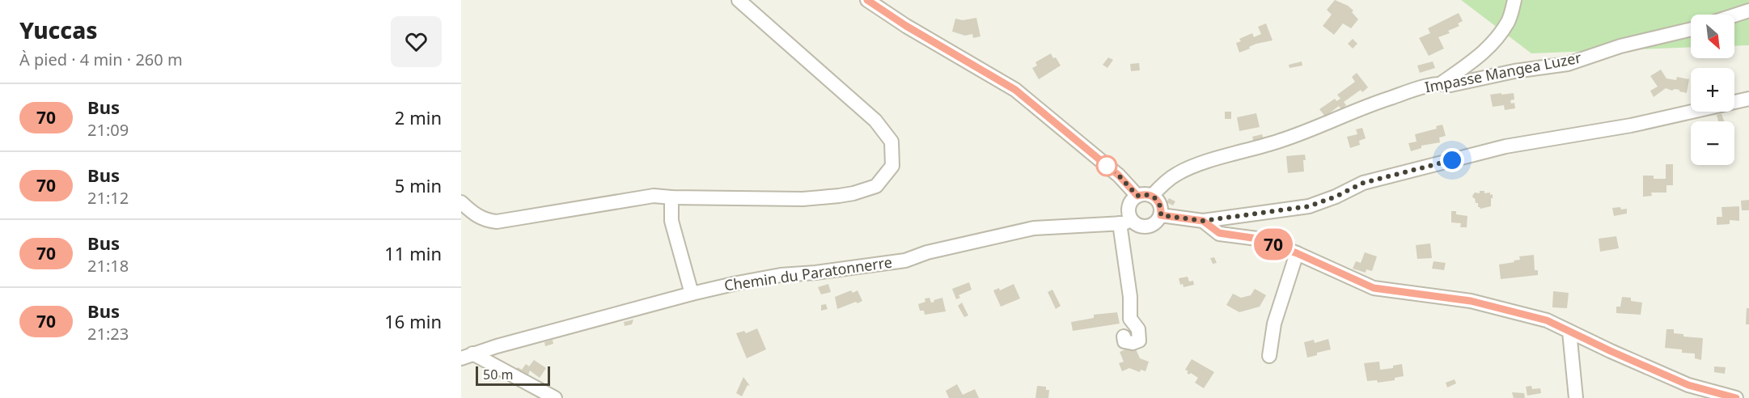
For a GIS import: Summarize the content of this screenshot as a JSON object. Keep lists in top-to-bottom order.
{
  "streets": {
    "street": ["Impasse Mangea Luzer", "Chemin du Paratonnerre"]
  },
  "crossings": [
    ["Impasse Mangea Luzer", "Chemin du Paratonnerre"]
  ],
  "lines": ["bus line 70"],
  "scale_bar": "50 m",
  "north": "bottom right",
  "page": {
    "heading": ["Yuccas", "À pied · 4 min · 260 m"],
    "on_map": "70",
    "map_buttons": ["+", "−"],
    "list": [
      {
        "mark": "70",
        "name": "Bus",
        "note": "21:09",
        "value": "2 min"
      },
      {
        "mark": "70",
        "name": "Bus",
        "note": "21:12",
        "value": "5 min"
      },
      {
        "mark": "70",
        "name": "Bus",
        "note": "21:18",
        "value": "11 min"
      },
      {
        "mark": "70",
        "name": "Bus",
        "note": "21:23",
        "value": "16 min"
      }
    ],
    "scale": "50 m"
  }
}
